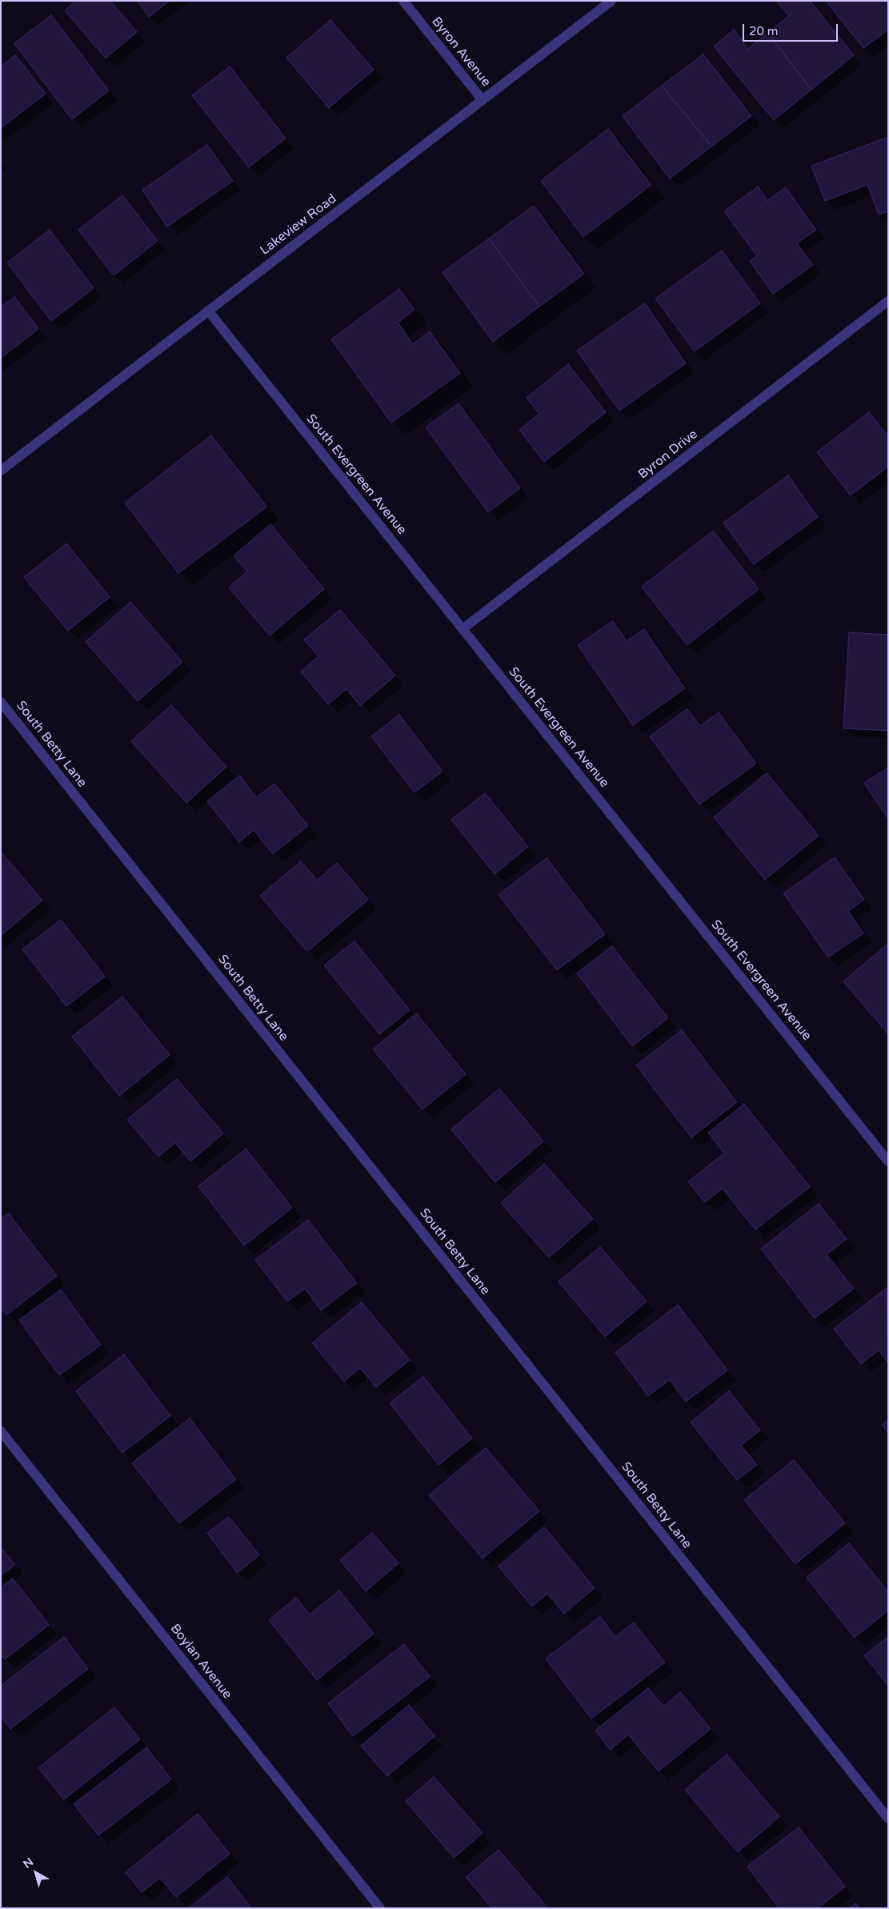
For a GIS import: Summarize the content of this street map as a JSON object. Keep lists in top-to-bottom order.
{
  "streets": {
    "street": [
      "Byron Avenue",
      "Lakeview Road",
      "Byron Drive",
      "South Evergreen Avenue",
      "South Betty Lane",
      "Boylan Avenue"
    ]
  },
  "crossings": [
    ["Byron Avenue", "Lakeview Road"],
    ["Lakeview Road", "South Evergreen Avenue"],
    ["Byron Drive", "South Evergreen Avenue"]
  ],
  "scale_bar": "20 m",
  "north": "top left"
}
